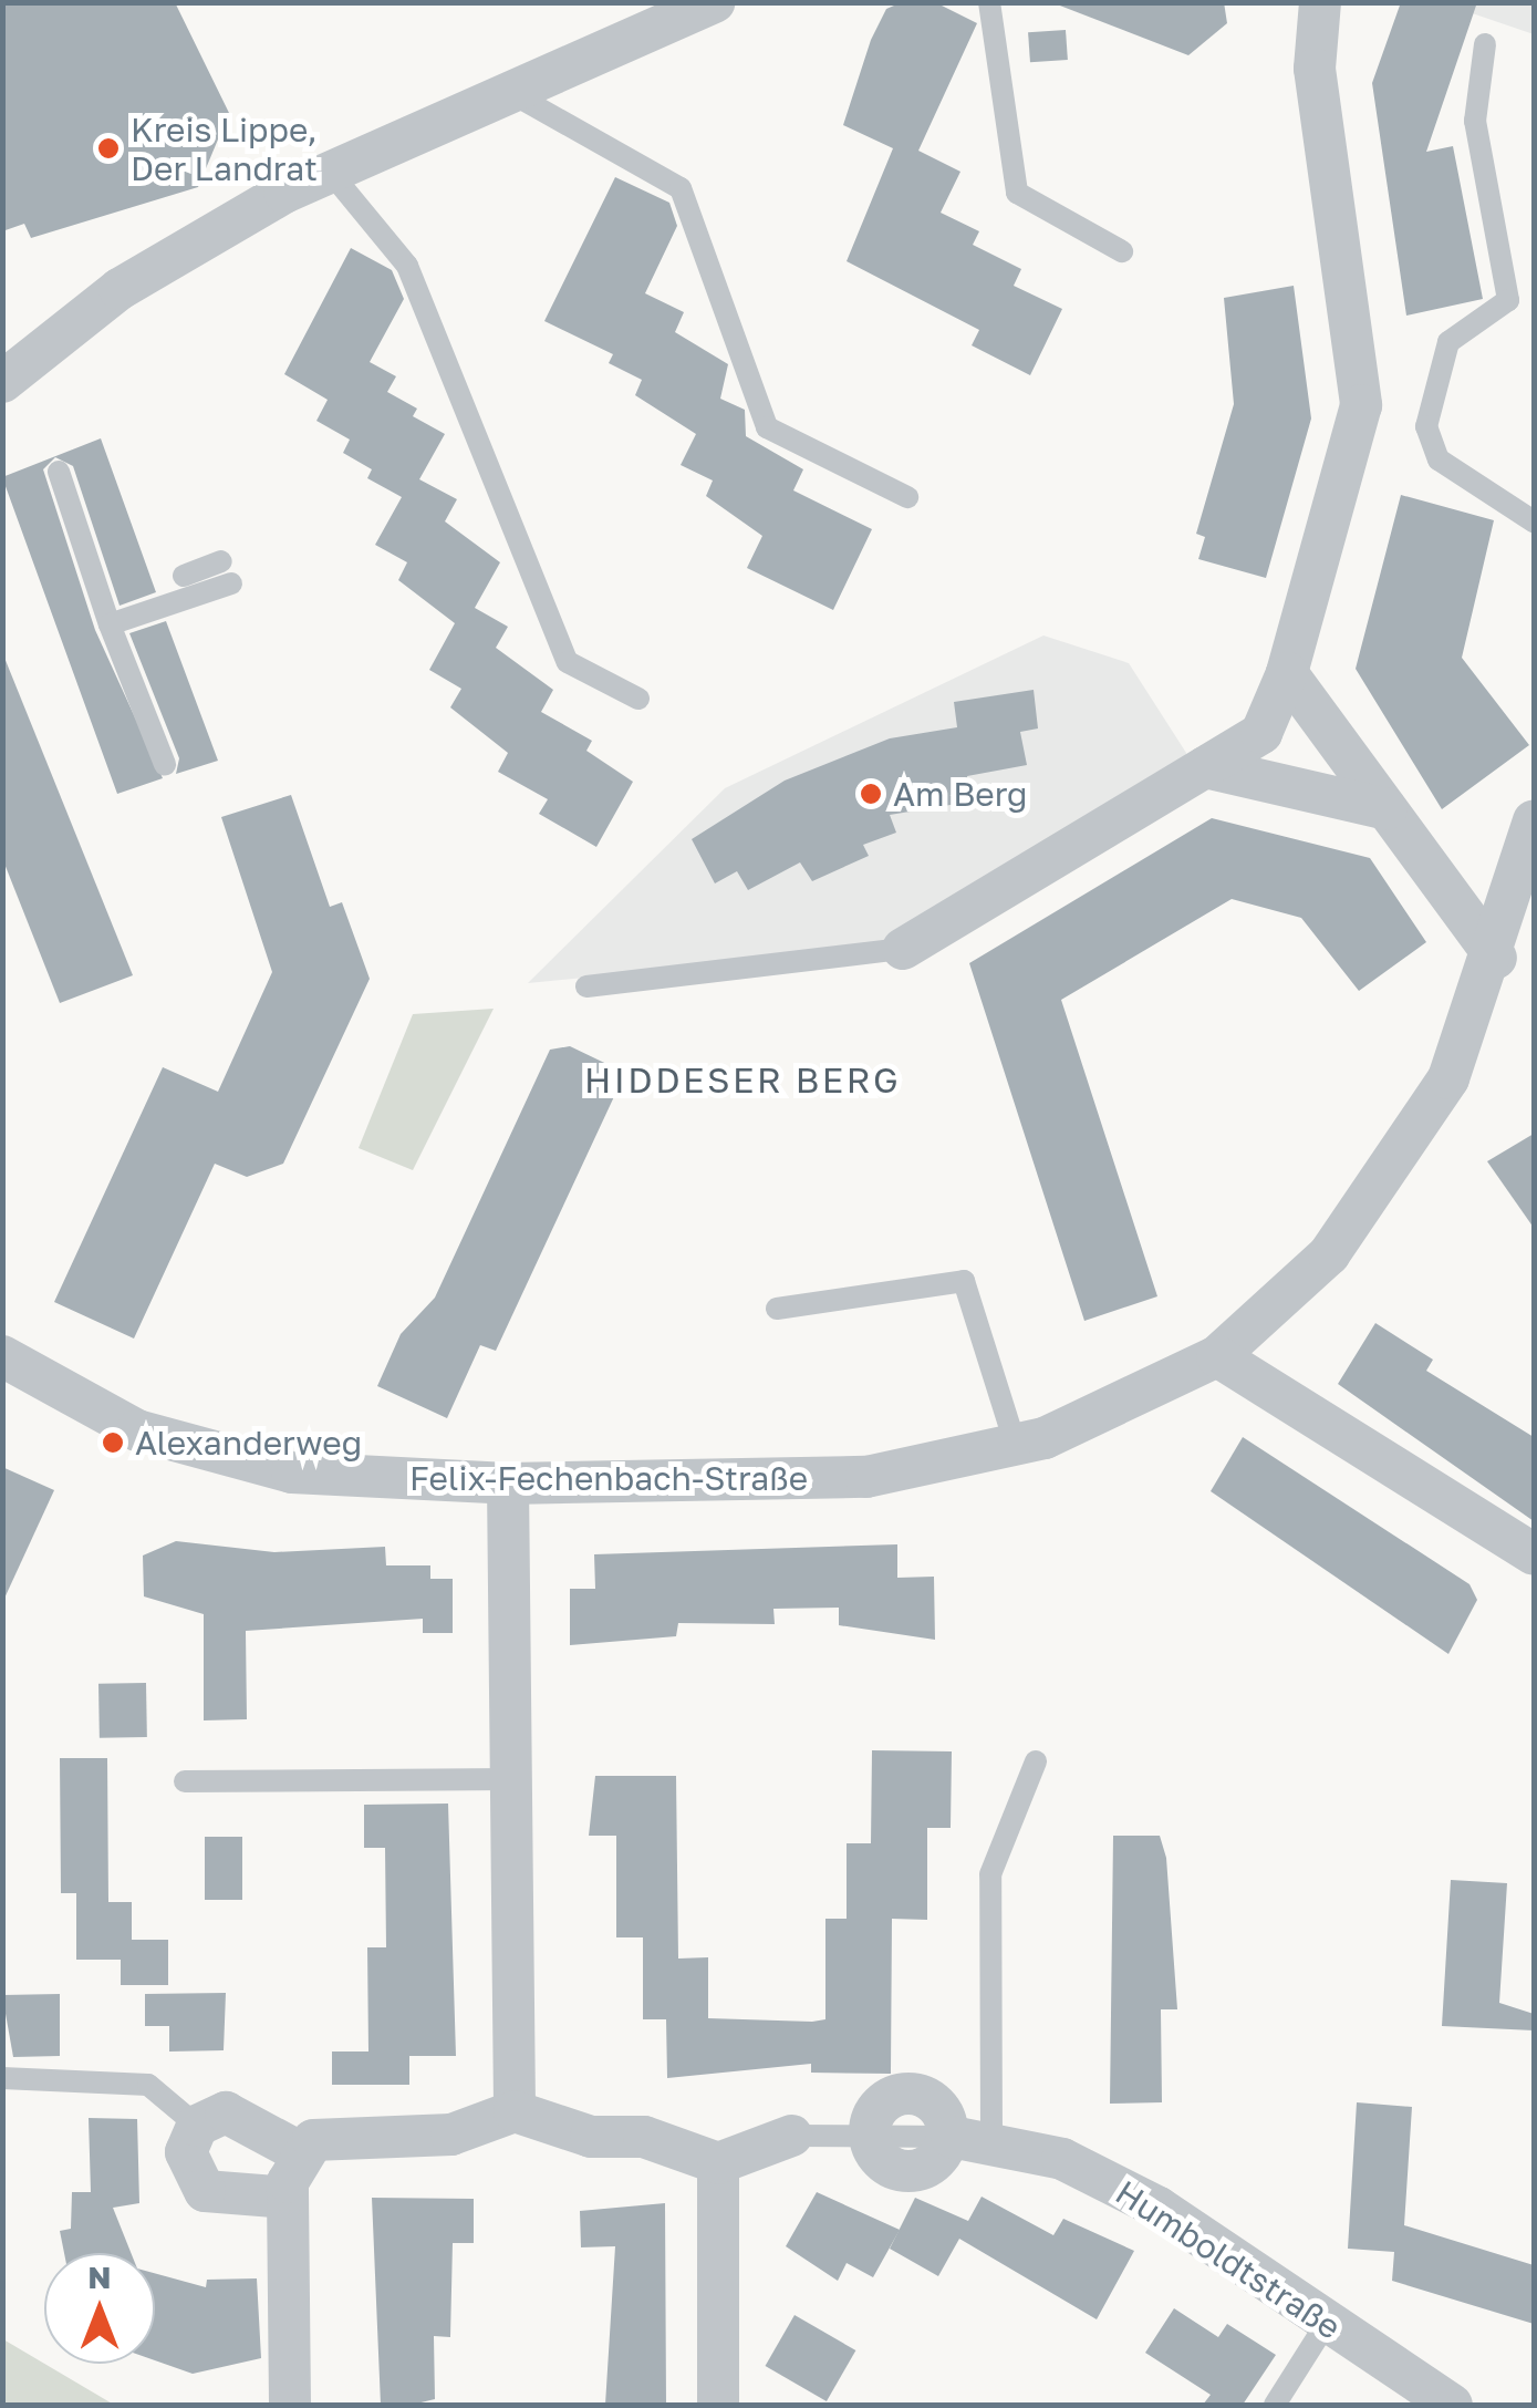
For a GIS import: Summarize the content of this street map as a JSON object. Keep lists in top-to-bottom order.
{
  "streets": {
    "street": ["Felix-Fechenbach-Straße", "Humboldtstraße"]
  },
  "districts": ["HIDDESER BERG"],
  "places": ["Kreis Lippe, Der Landrat", "Am Berg", "Alexanderweg"],
  "north": "top"
}
